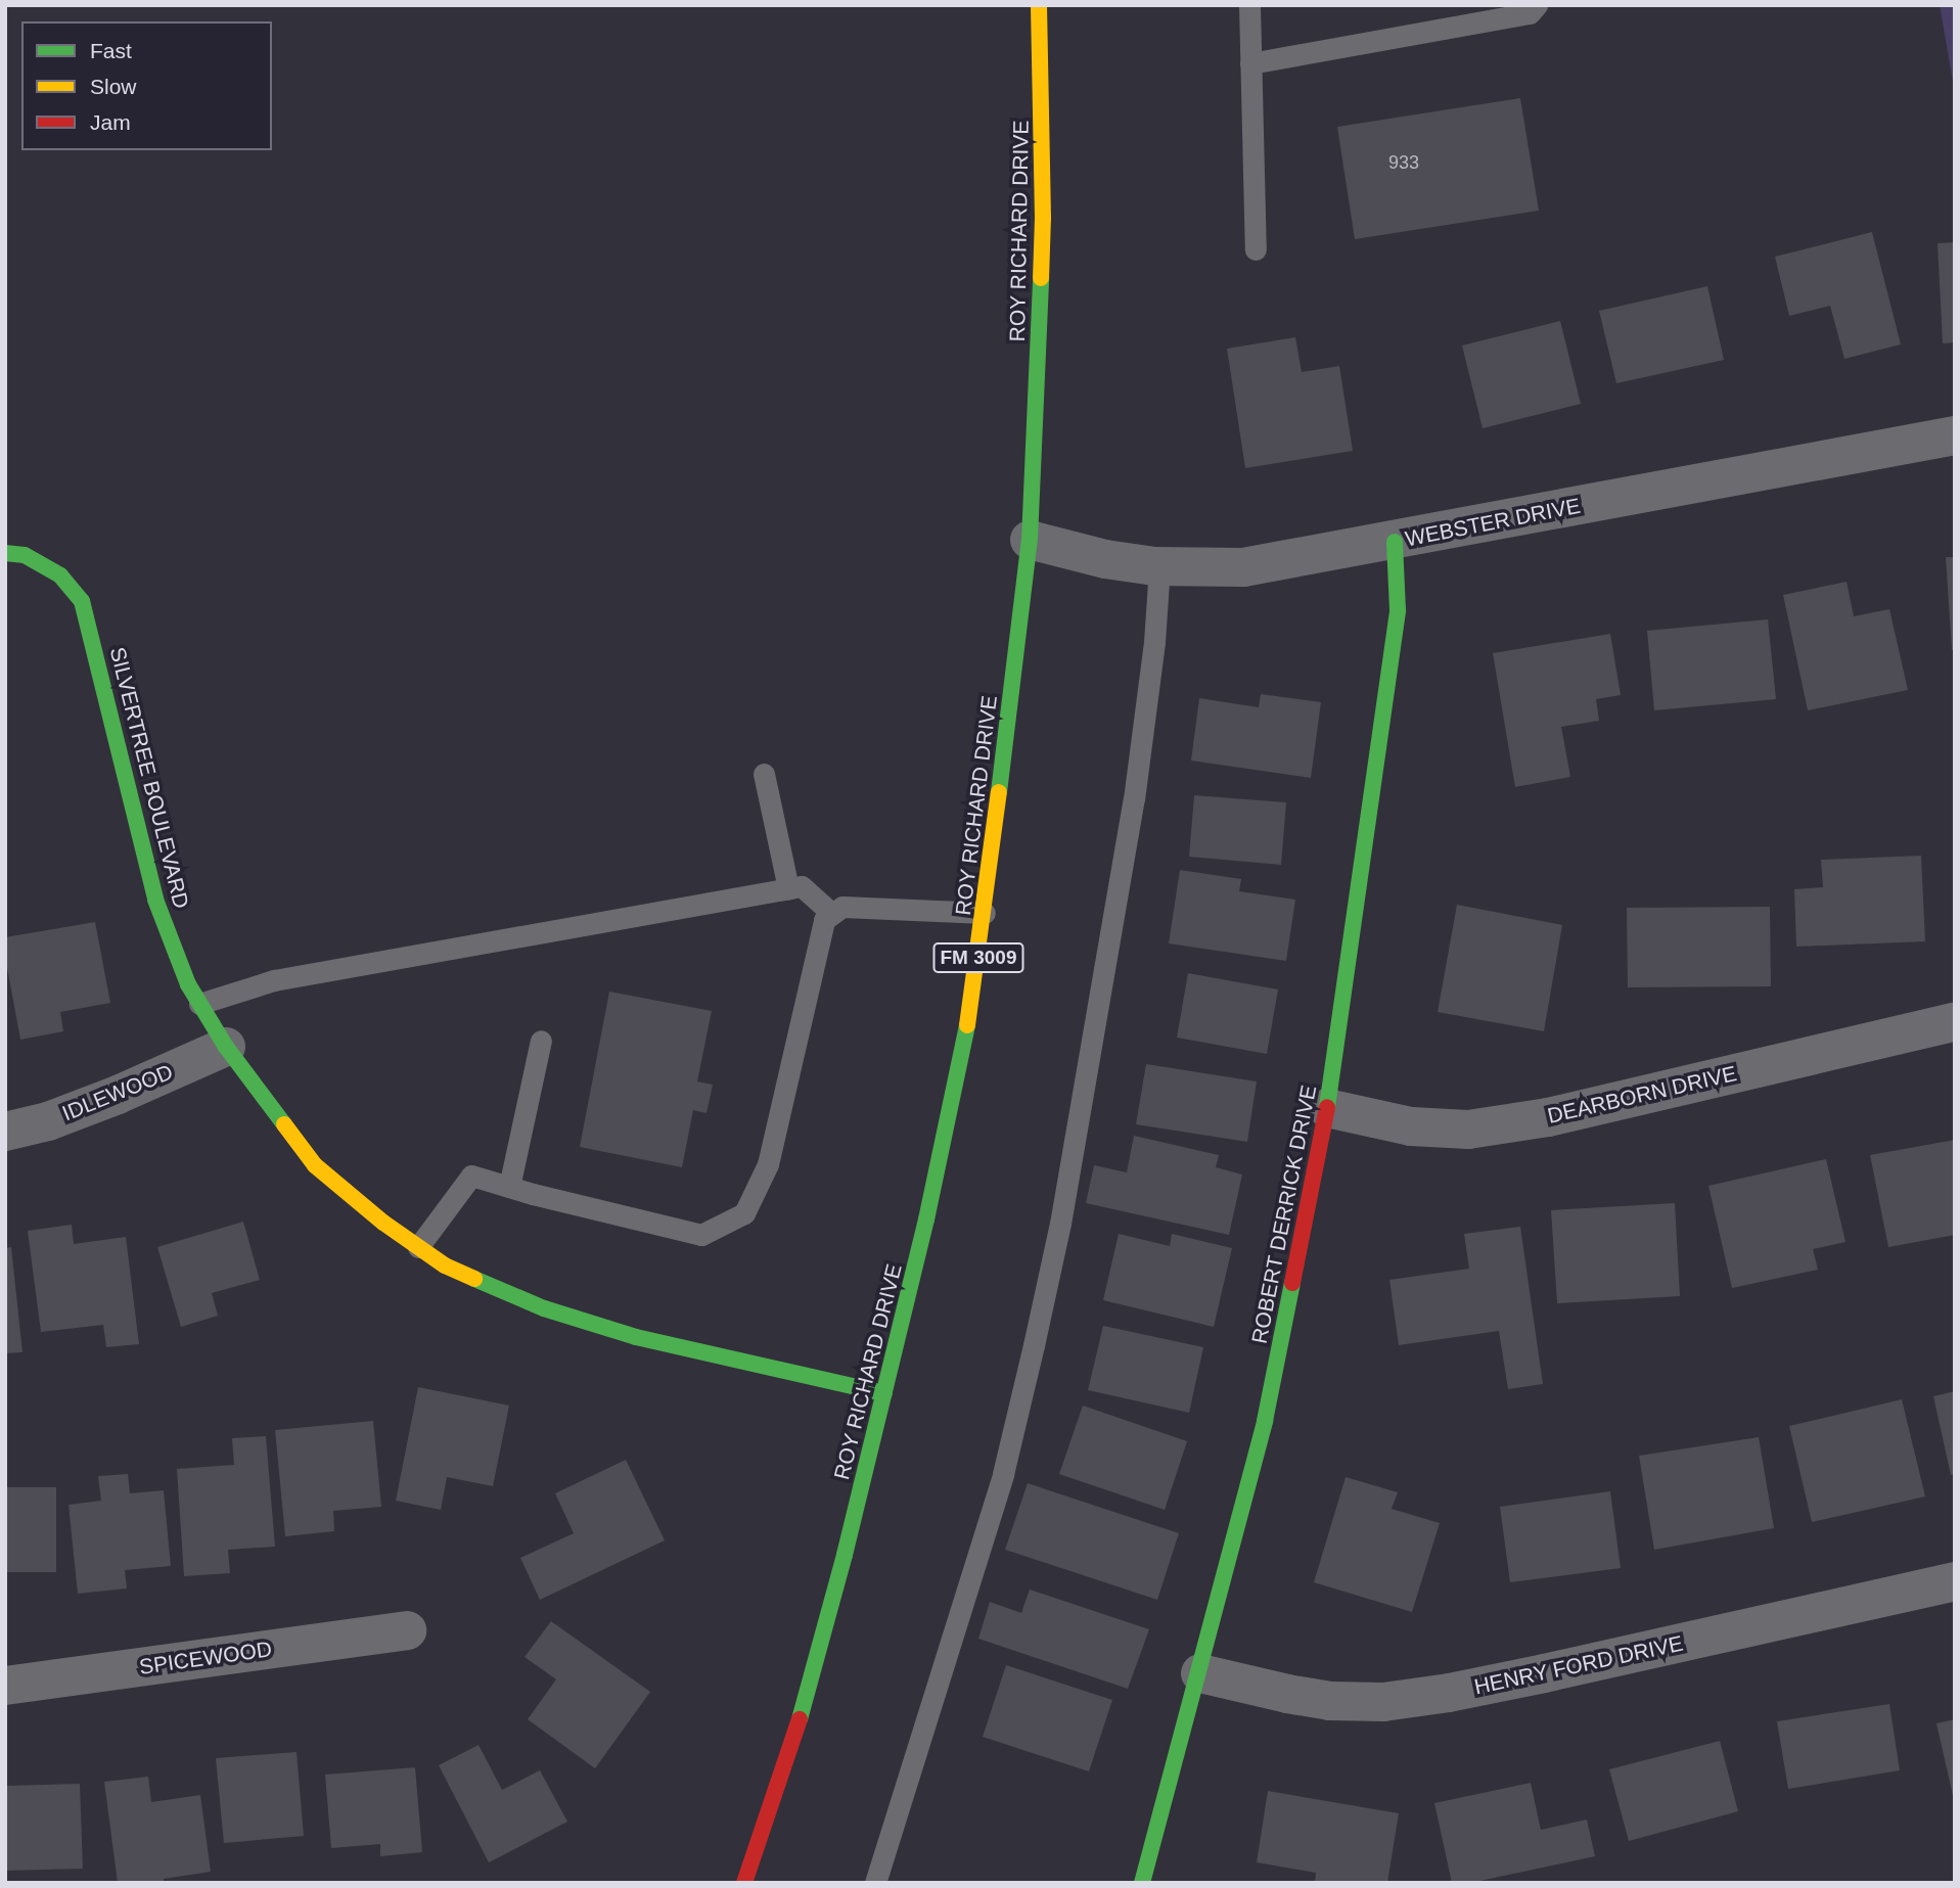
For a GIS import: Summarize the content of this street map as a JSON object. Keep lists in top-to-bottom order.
{
  "streets": {
    "street": [
      "ROY RICHARD DRIVE",
      "WEBSTER DRIVE",
      "SILVERTREE BOULEVARD",
      "FM 3009",
      "IDLEWOOD",
      "DEARBORN DRIVE",
      "ROBERT DERRICK DRIVE",
      "SPICEWOOD",
      "HENRY FORD DRIVE"
    ]
  },
  "crossings": [
    ["ROY RICHARD DRIVE", "WEBSTER DRIVE"],
    ["ROY RICHARD DRIVE", "SILVERTREE BOULEVARD"],
    ["WEBSTER DRIVE", "ROBERT DERRICK DRIVE"],
    ["SILVERTREE BOULEVARD", "IDLEWOOD"],
    ["DEARBORN DRIVE", "ROBERT DERRICK DRIVE"],
    ["ROBERT DERRICK DRIVE", "HENRY FORD DRIVE"]
  ],
  "house_numbers": ["933"],
  "legend": ["Fast", "Slow", "Jam"]
}
